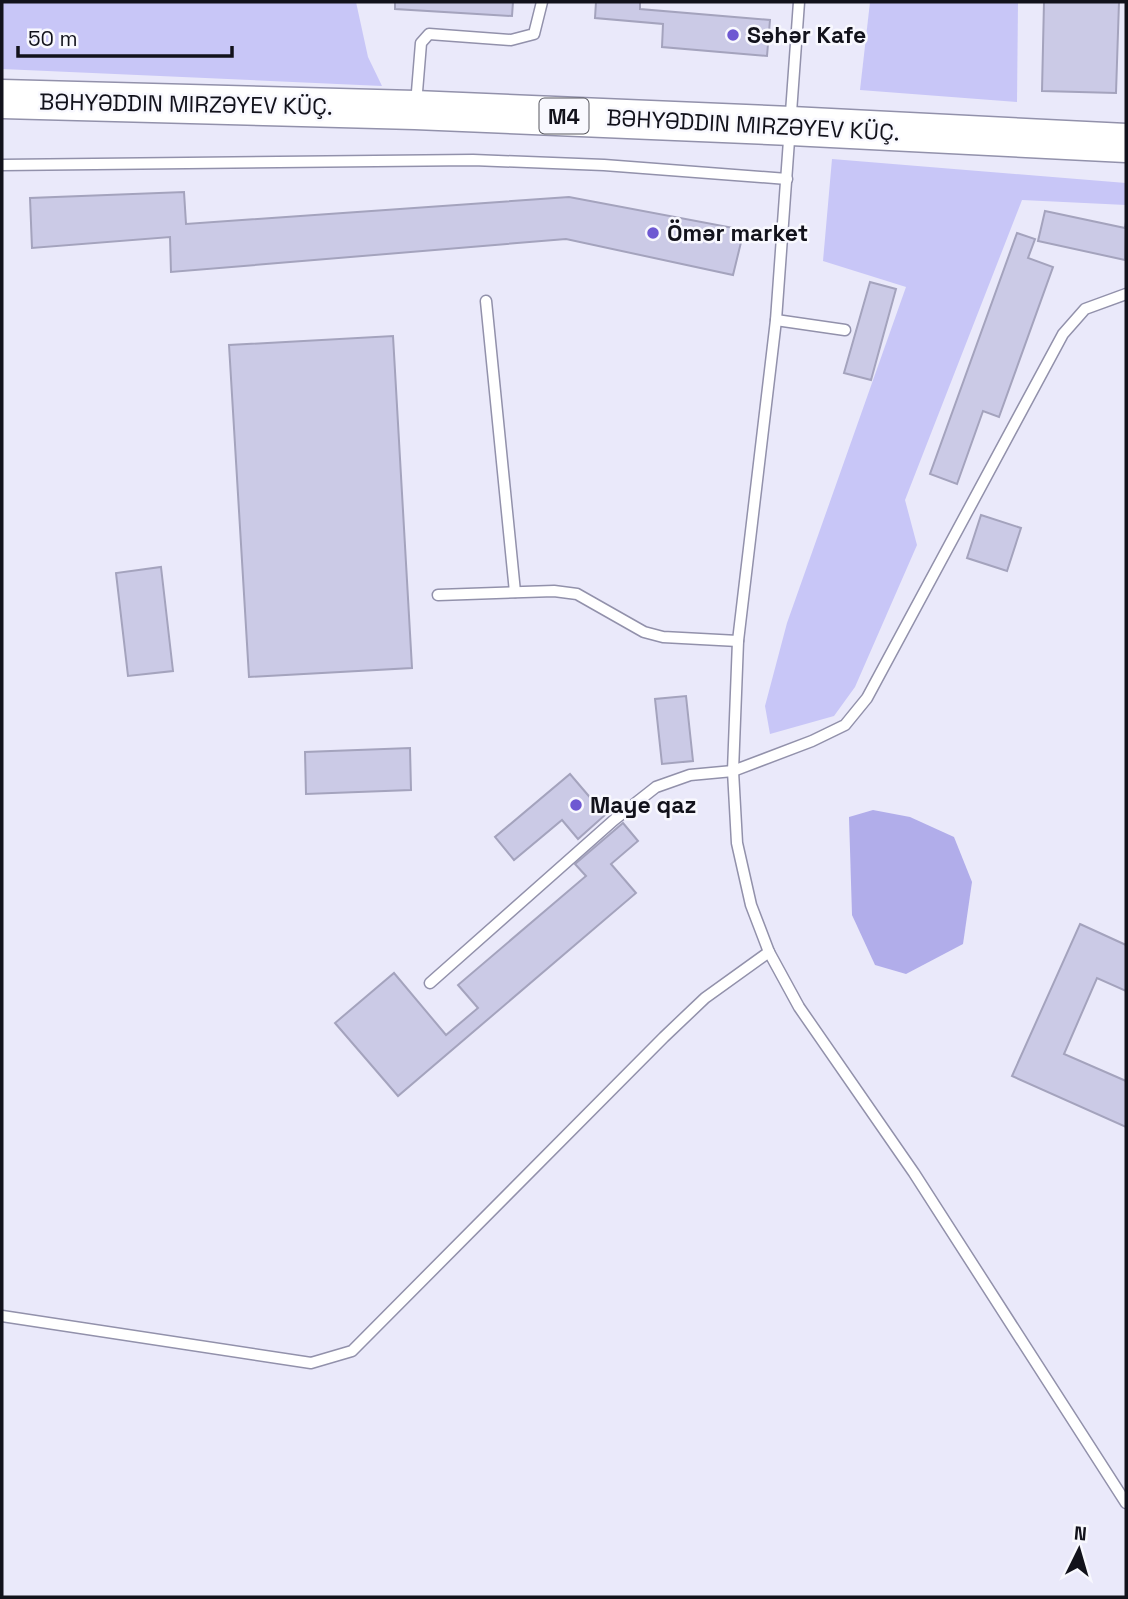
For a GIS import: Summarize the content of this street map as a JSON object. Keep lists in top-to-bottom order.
{
  "streets": {
    "highway": ["BƏHYƏDDIN MIRZƏYEV KÜÇ.", "M4"]
  },
  "places": ["Səhər Kafe", "Ömər market", "Maye qaz"],
  "scale_bar": "50 m",
  "north": "top"
}
